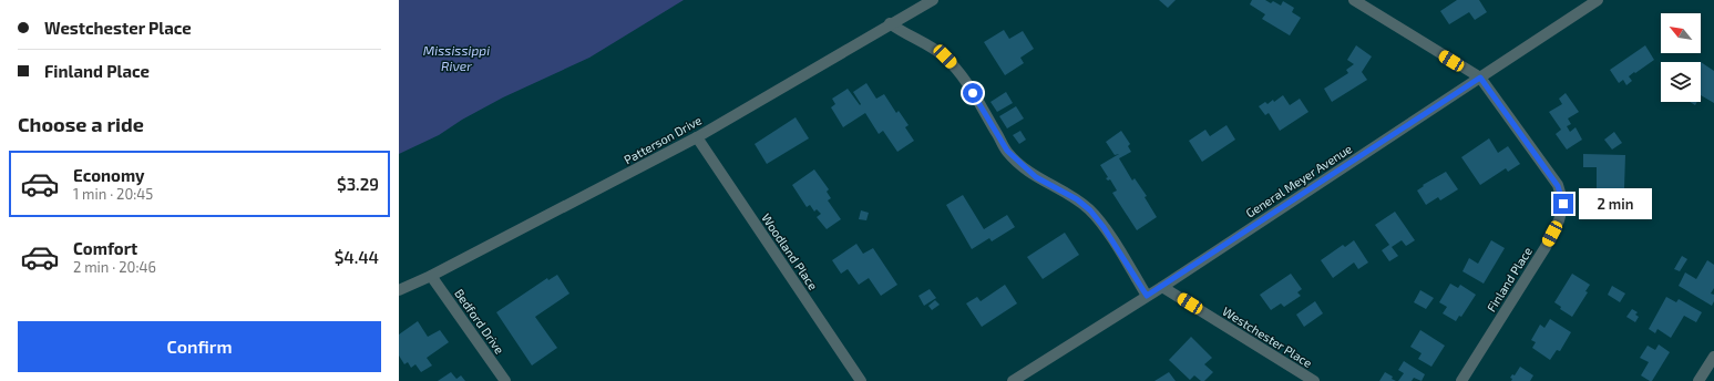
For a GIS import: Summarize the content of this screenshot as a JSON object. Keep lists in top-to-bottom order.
{
  "streets": {
    "street": [
      "Patterson Drive",
      "General Meyer Avenue",
      "Woodland Place",
      "Finland Place",
      "Bedford Drive",
      "Westchester Place"
    ]
  },
  "crossings": [
    ["Patterson Drive", "Woodland Place"],
    ["Patterson Drive", "Bedford Drive"],
    ["General Meyer Avenue", "Finland Place"],
    ["General Meyer Avenue", "Westchester Place"]
  ],
  "water": ["Mississippi River"],
  "north": "top left",
  "page": {
    "banner": ["Westchester Place", "Finland Place"],
    "heading": "Choose a ride",
    "list": [
      {
        "name": "Economy",
        "note": "1 min · 20:45",
        "value": "$3.29"
      },
      {
        "name": "Comfort",
        "note": "2 min · 20:46",
        "value": "$4.44"
      }
    ],
    "bubble": "2 min",
    "buttons": "Confirm"
  }
}
